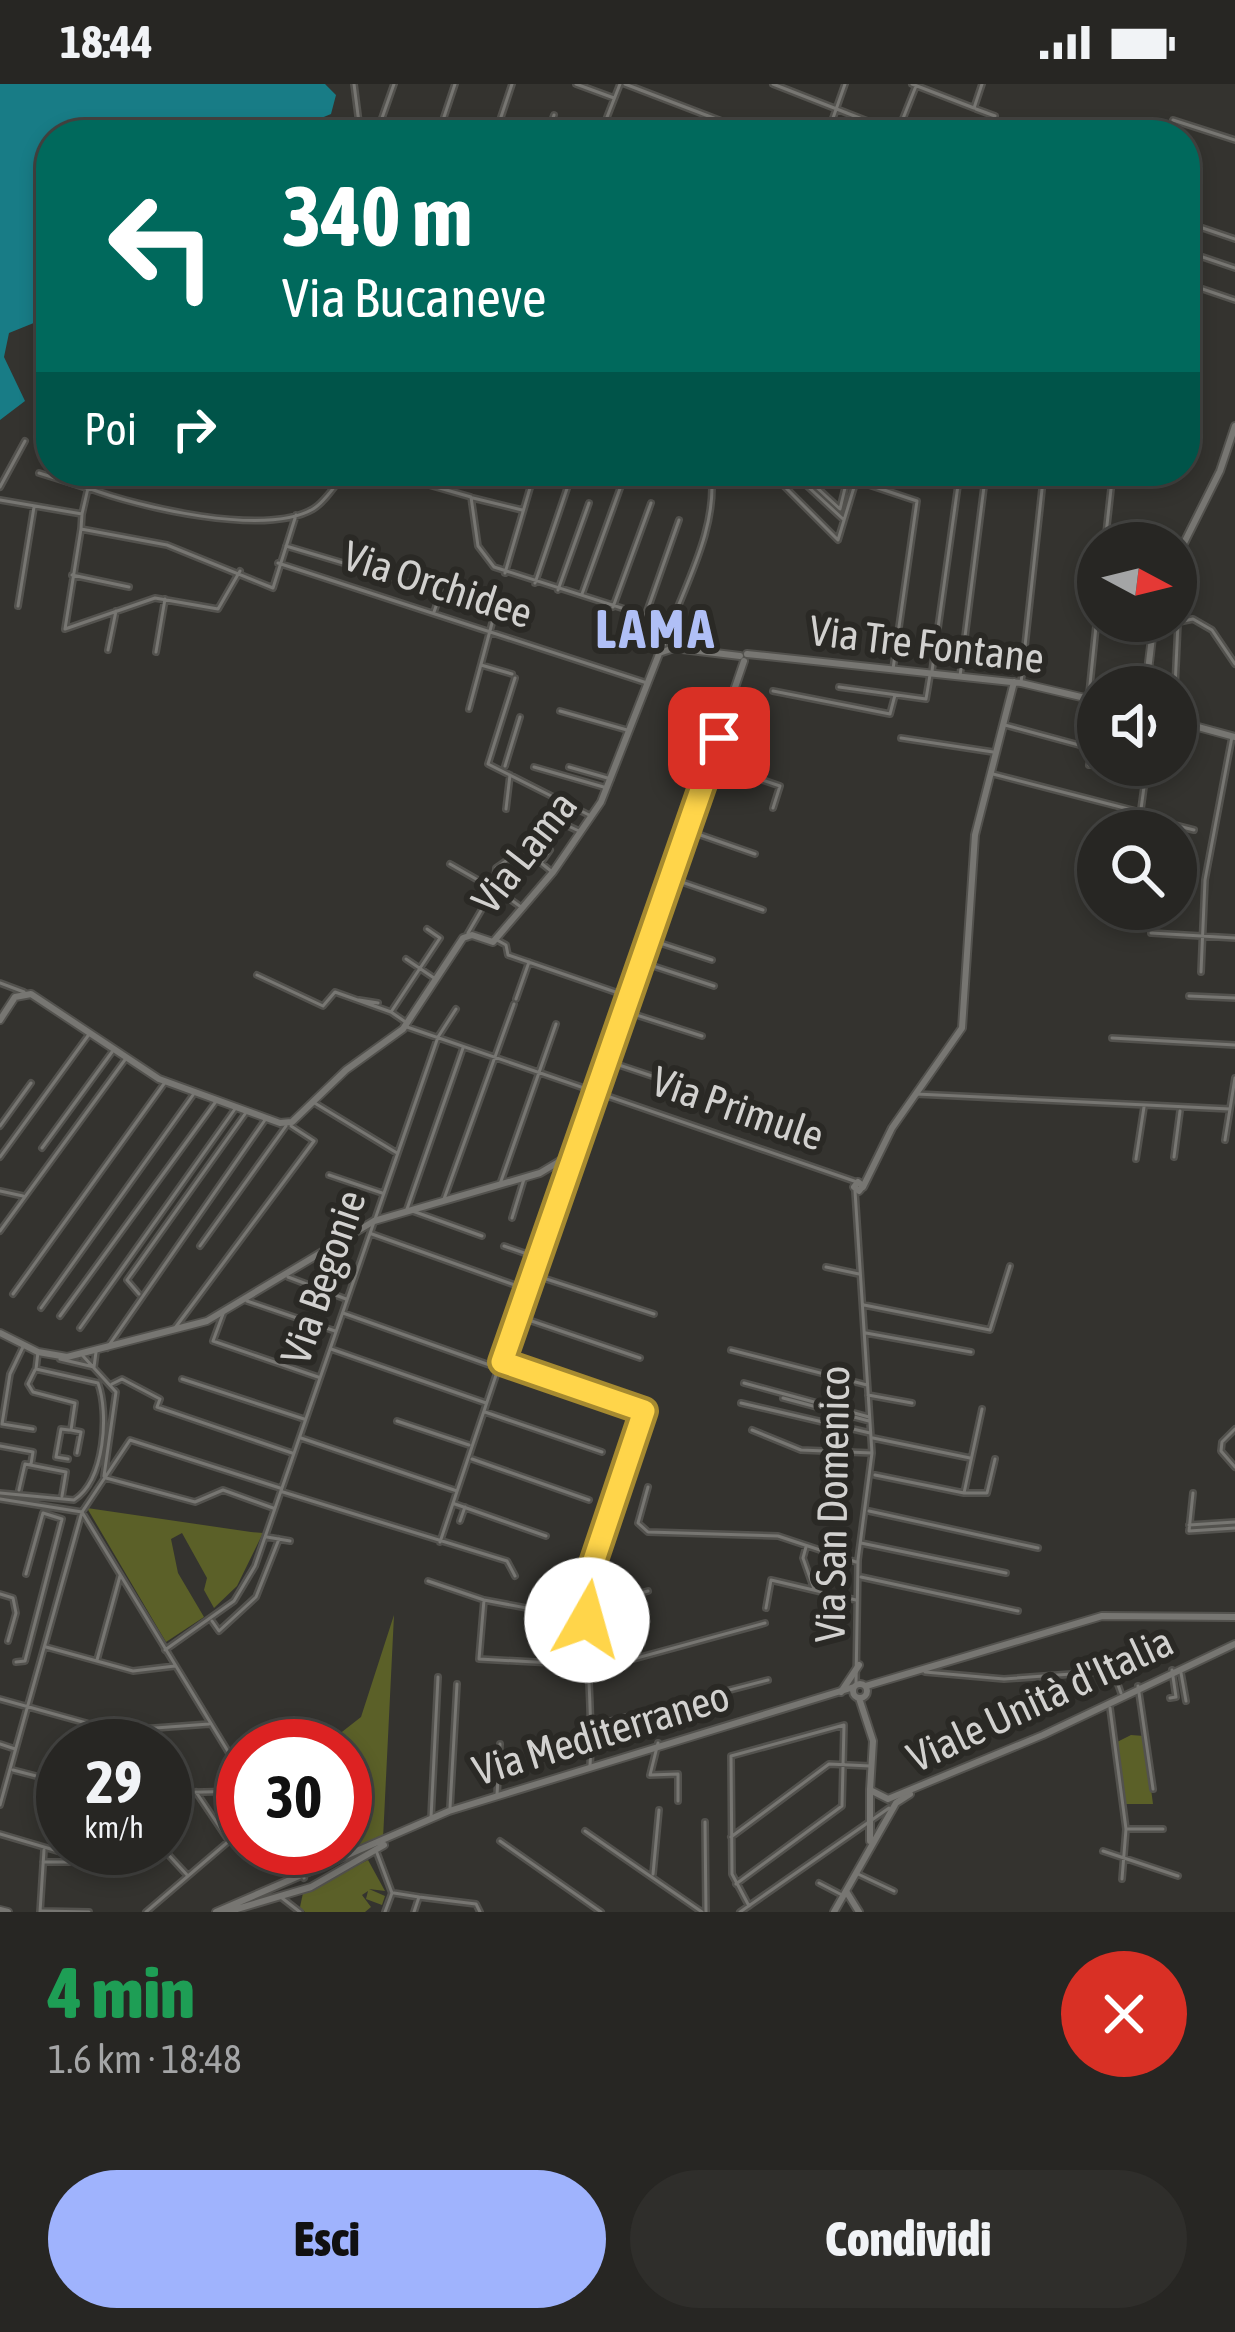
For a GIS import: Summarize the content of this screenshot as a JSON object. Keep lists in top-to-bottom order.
{
  "streets": {
    "street": [
      "Via Orchidee",
      "Via Tre Fontane",
      "Via Lama",
      "Via Primule",
      "Via Begonie",
      "Via San Domenico",
      "Viale Unità d'Italia",
      "Via Mediterraneo"
    ]
  },
  "crossings": [
    ["Via Orchidee", "Via Lama"],
    ["Via Tre Fontane", "Via Lama"],
    ["Via Tre Fontane", "Via San Domenico"],
    ["Via Lama", "Via Primule"],
    ["Via Primule", "Via Begonie"],
    ["Via Primule", "Via San Domenico"]
  ],
  "districts": ["LAMA"],
  "north": "right",
  "page": {
    "status": "18:44",
    "turn": ["340 m", "Via Bucaneve"],
    "then": "Poi",
    "speed": "29 km/h",
    "limit": "30",
    "heading": ["4 min", "1.6 km · 18:48"],
    "buttons": ["Esci", "Condividi"]
  }
}
